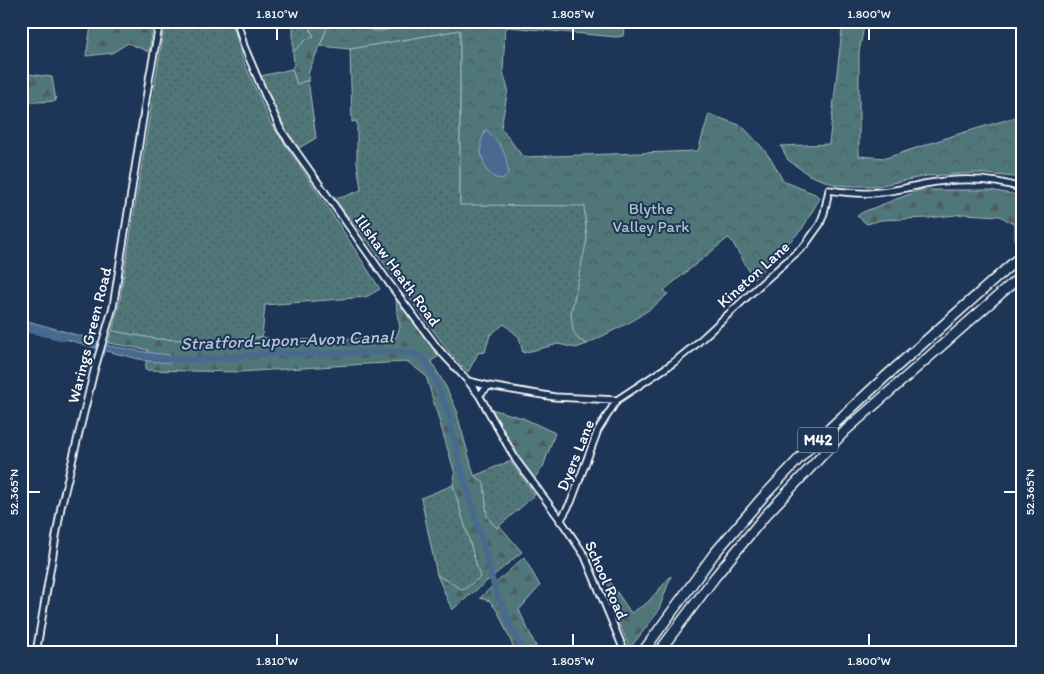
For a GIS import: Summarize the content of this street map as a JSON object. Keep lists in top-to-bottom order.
{
  "streets": {
    "highway": ["M42"],
    "street": [
      "Illshaw Heath Road",
      "Kineton Lane",
      "Warings Green Road",
      "Dyers Lane",
      "School Road"
    ]
  },
  "crossings": [
    ["Illshaw Heath Road", "Dyers Lane"],
    ["Illshaw Heath Road", "School Road"],
    ["Kineton Lane", "Dyers Lane"],
    ["Dyers Lane", "School Road"]
  ],
  "water": ["Stratford-upon-Avon Canal"],
  "parks": ["Blythe Valley Park"],
  "coordinates": [
    "1.810°W",
    "1.805°W",
    "1.800°W",
    "52.365°N"
  ]
}
